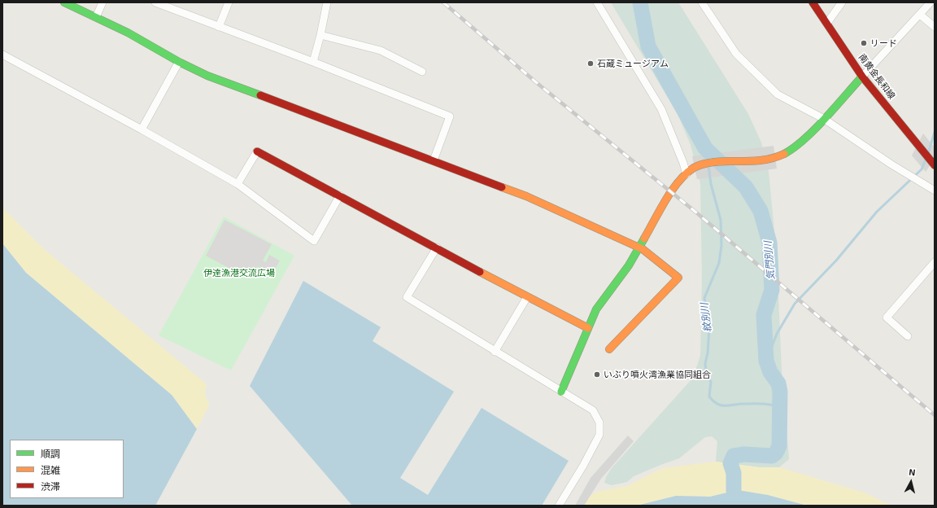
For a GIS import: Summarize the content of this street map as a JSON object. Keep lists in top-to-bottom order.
{
  "streets": {
    "street": ["南黄金長和線"]
  },
  "water": ["気門別川", "紋別川"],
  "parks": ["伊達漁港交流広場"],
  "places": ["リード", "石蔵ミュージアム", "いぶり噴火湾漁業協同組合"],
  "legend": ["順調", "混雑", "渋滞"],
  "north": "top"
}
